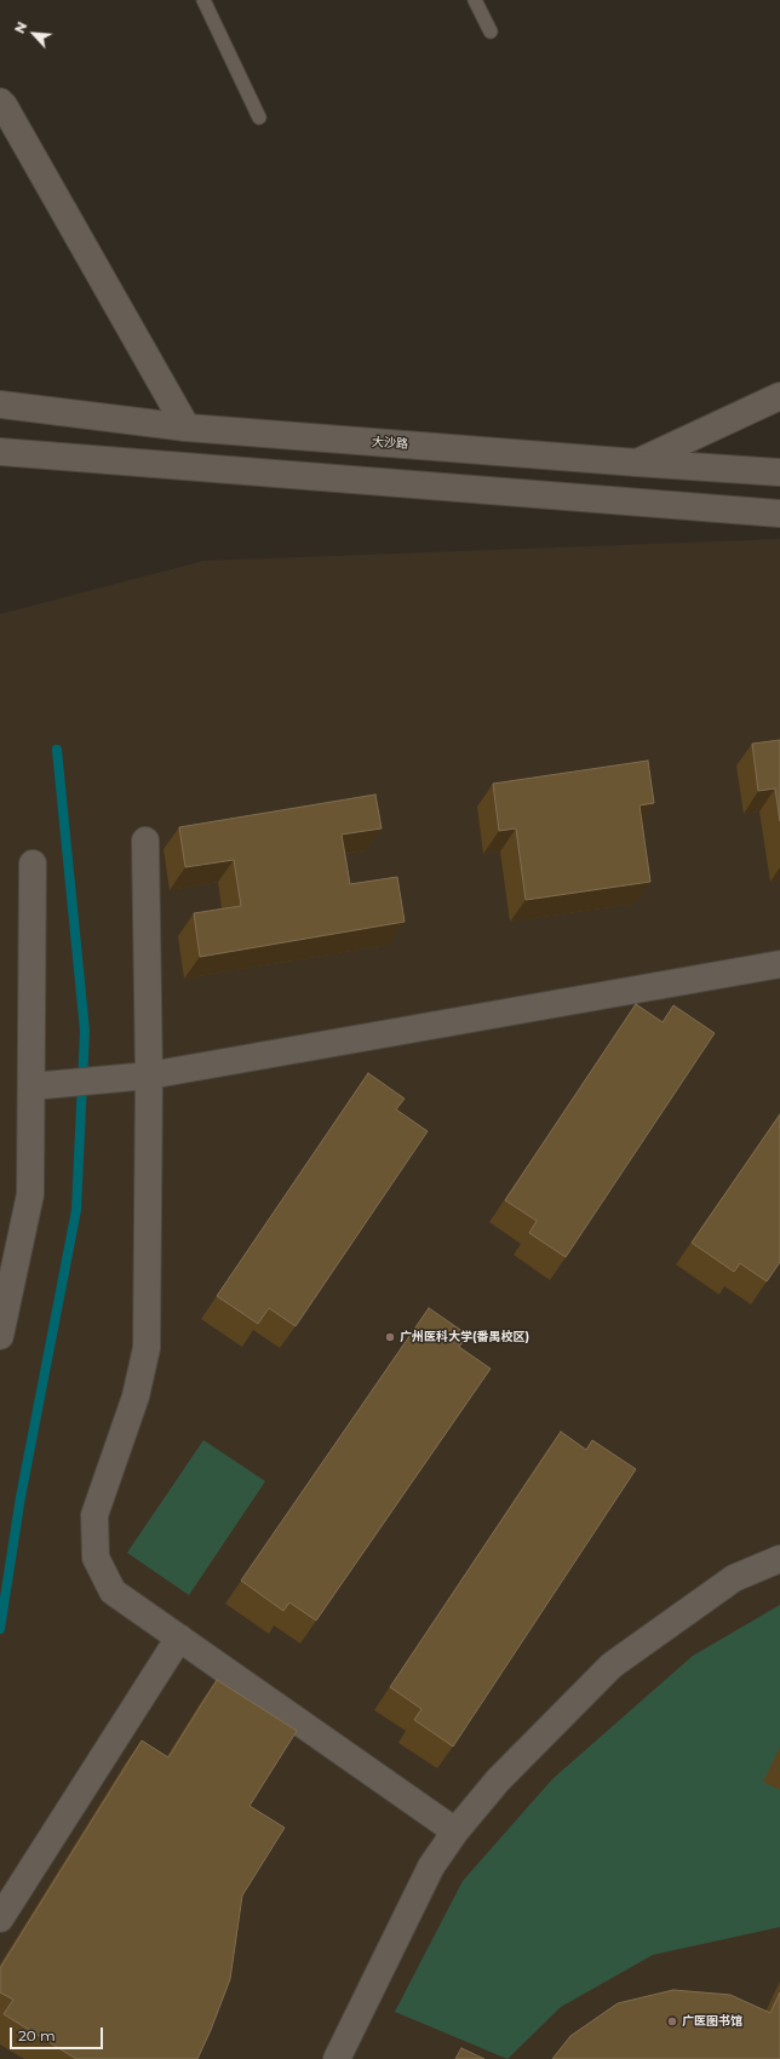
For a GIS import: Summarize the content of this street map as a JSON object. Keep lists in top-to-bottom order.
{
  "streets": {
    "street": ["大沙路"]
  },
  "places": ["广州医科大学(番禺校区)", "广医图书馆"],
  "scale_bar": "20 m",
  "north": "top left"
}
